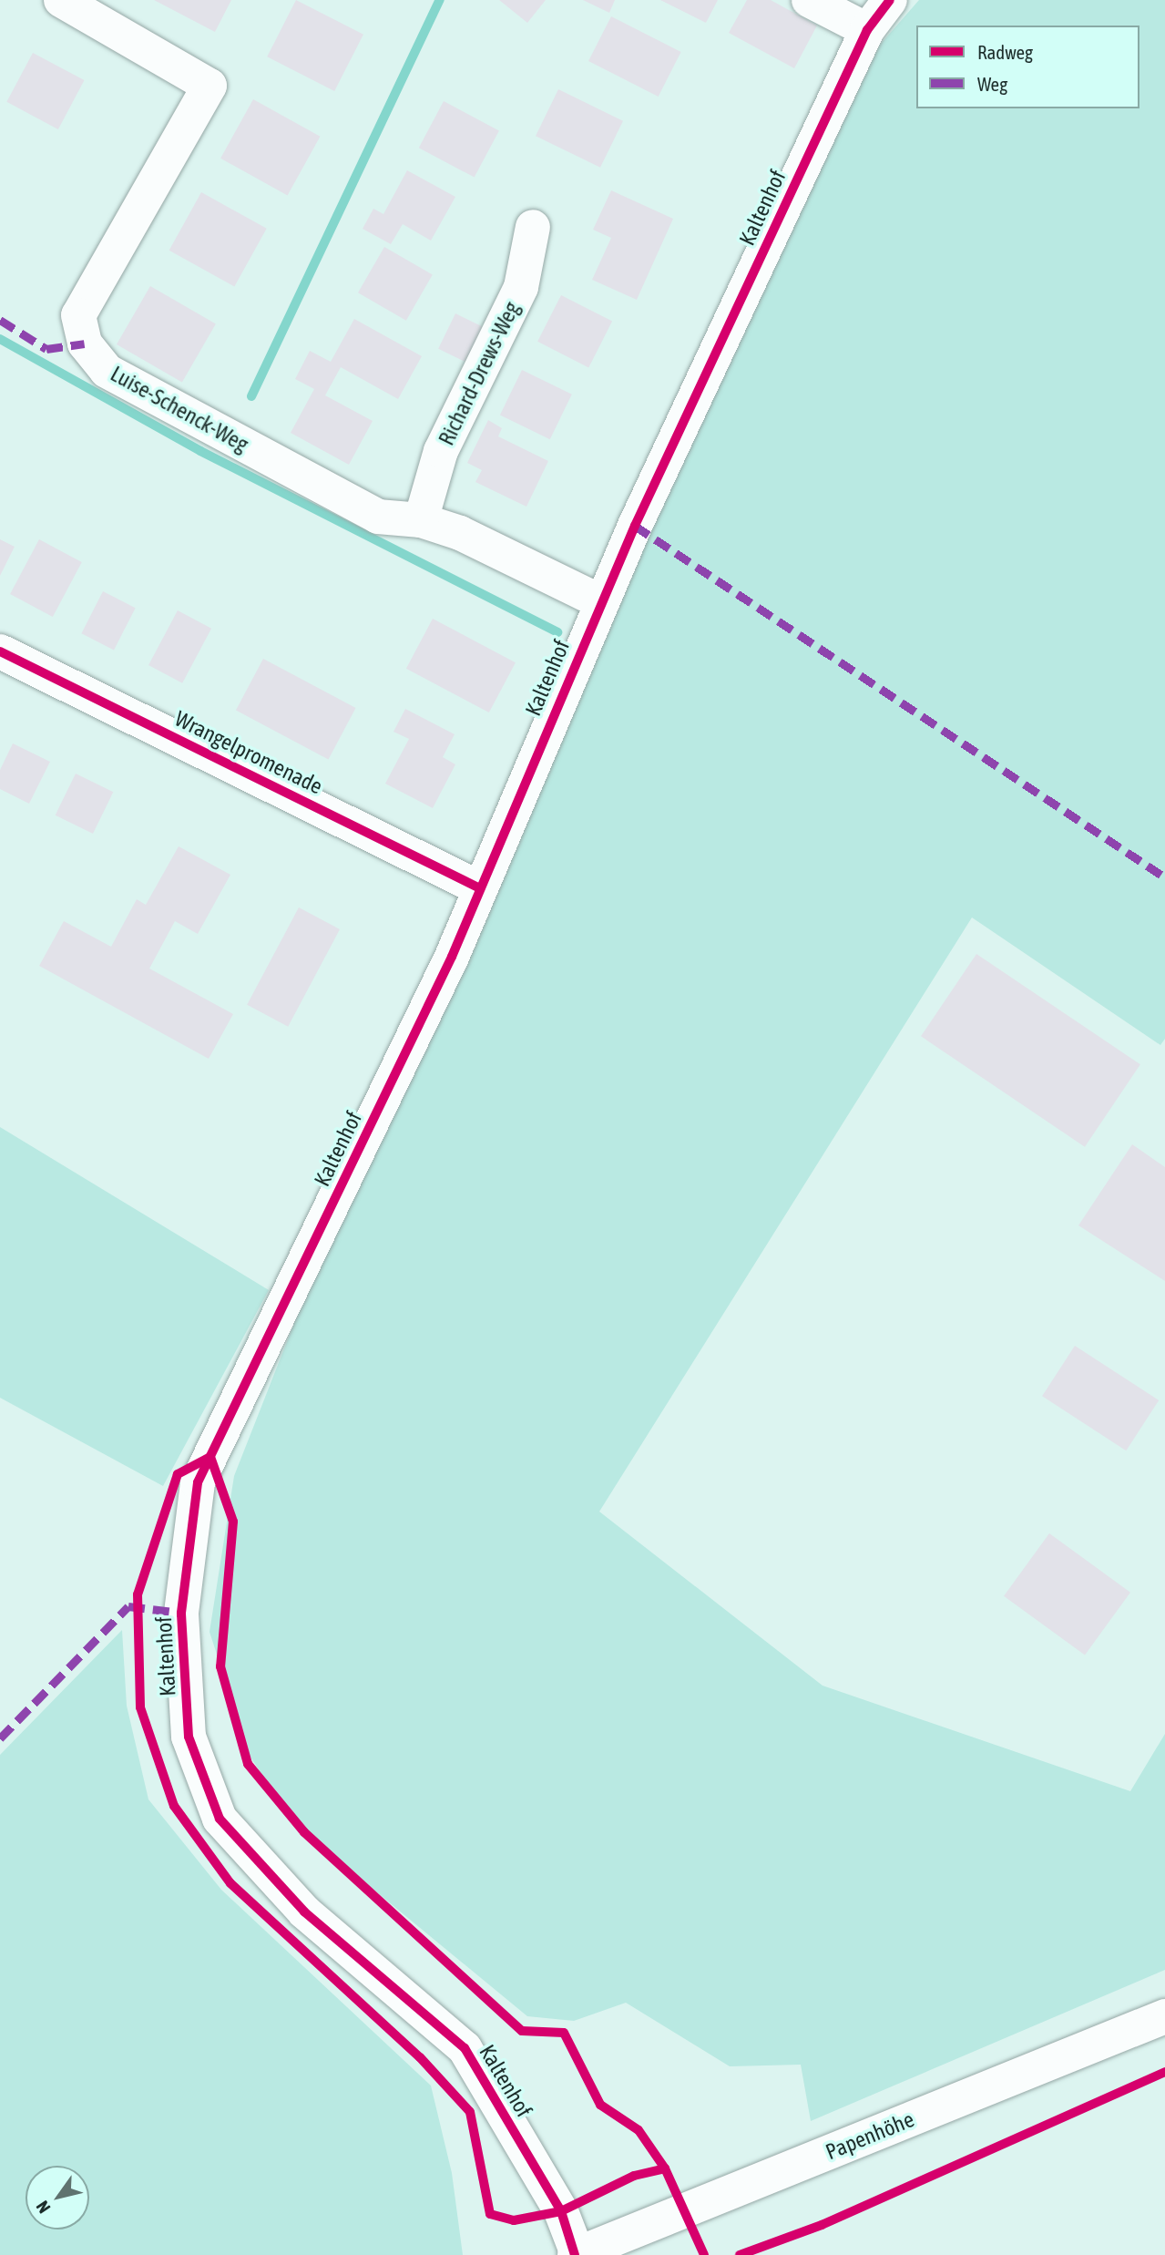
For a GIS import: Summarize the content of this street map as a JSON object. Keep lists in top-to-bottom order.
{
  "streets": {
    "street": [
      "Kaltenhof",
      "Richard-Drews-Weg",
      "Luise-Schenck-Weg",
      "Wrangelpromenade",
      "Papenhöhe"
    ]
  },
  "crossings": [
    ["Kaltenhof", "Luise-Schenck-Weg"],
    ["Kaltenhof", "Wrangelpromenade"],
    ["Kaltenhof", "Papenhöhe"],
    ["Richard-Drews-Weg", "Luise-Schenck-Weg"]
  ],
  "legend": ["Radweg", "Weg"],
  "north": "bottom left"
}
